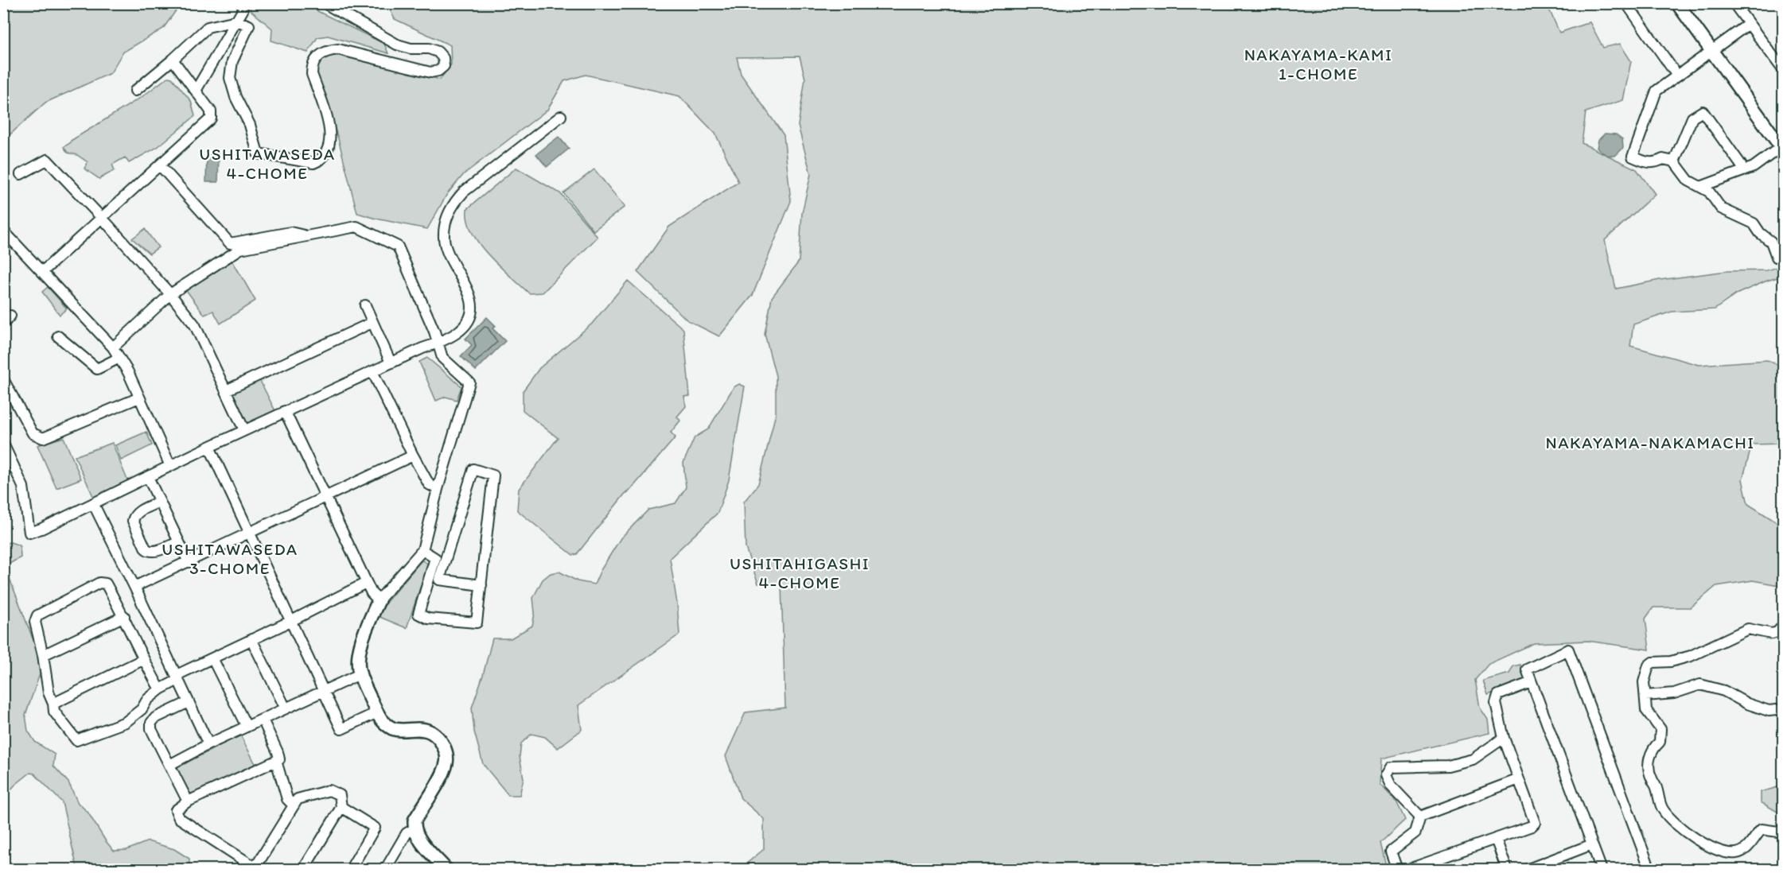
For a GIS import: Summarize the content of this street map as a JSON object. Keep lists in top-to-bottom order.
{
  "districts": [
    "NAKAYAMA-KAMI 1-CHOME",
    "USHITAWASEDA 4-CHOME",
    "NAKAYAMA-NAKAMACHI",
    "USHITAWASEDA 3-CHOME",
    "USHITAHIGASHI 4-CHOME"
  ]
}
